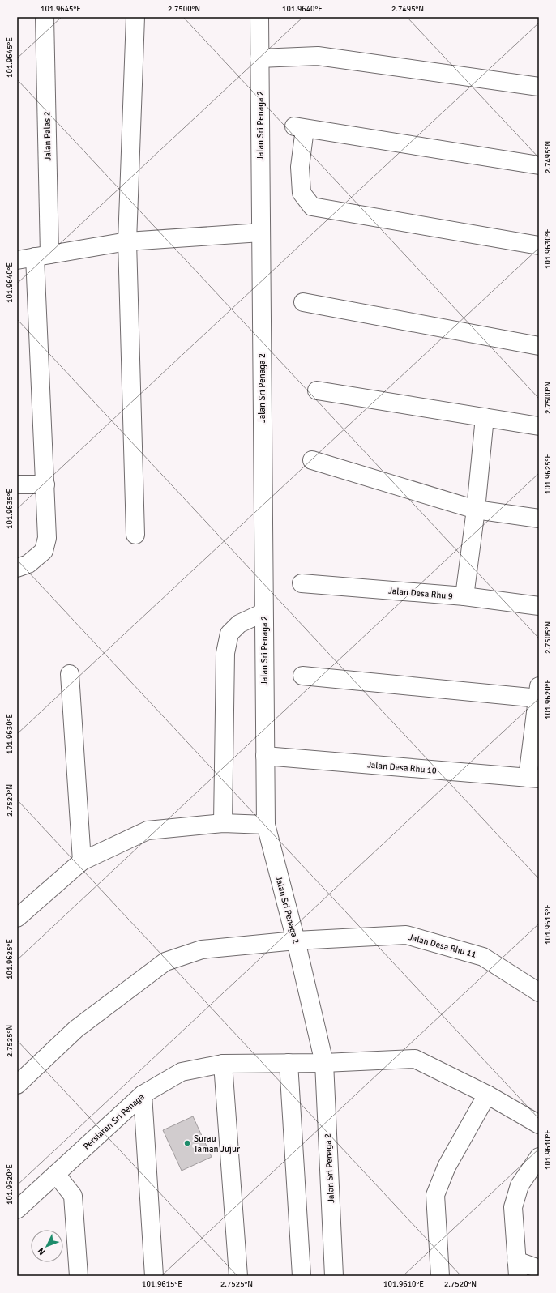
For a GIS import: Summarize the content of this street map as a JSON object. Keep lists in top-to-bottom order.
{
  "streets": {
    "street": [
      "Jalan Sri Penaga 2",
      "Jalan Palas 2",
      "Jalan Desa Rhu 9",
      "Jalan Desa Rhu 10",
      "Jalan Desa Rhu 11",
      "Persiaran Sri Penaga"
    ]
  },
  "crossings": [
    ["Jalan Sri Penaga 2", "Jalan Desa Rhu 10"],
    ["Jalan Sri Penaga 2", "Jalan Desa Rhu 11"],
    ["Jalan Sri Penaga 2", "Persiaran Sri Penaga"]
  ],
  "places": ["Surau Taman Jujur"],
  "north": "bottom left",
  "coordinates": [
    "101.9645°E",
    "2.7500°N",
    "101.9640°E",
    "2.7495°N",
    "101.9630°E",
    "101.9625°E",
    "101.9635°E",
    "2.7505°N",
    "101.9620°E",
    "2.7520°N",
    "101.9615°E",
    "2.7525°N",
    "101.9610°E"
  ]
}
